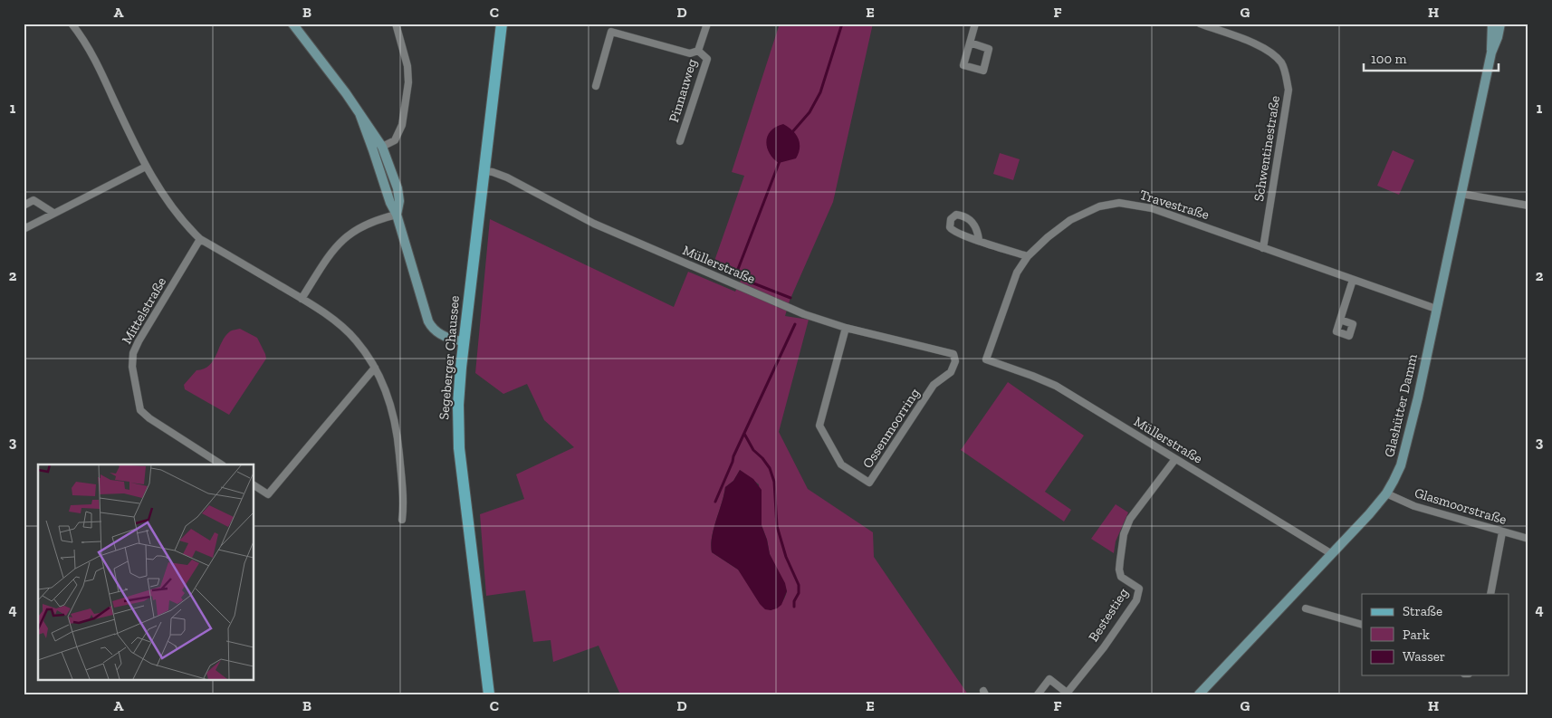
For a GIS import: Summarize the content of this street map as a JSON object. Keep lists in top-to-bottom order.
{
  "streets": {
    "main road": ["Segeberger Chaussee"],
    "street": [
      "Pinnauweg",
      "Schwentinestraße",
      "Travestraße",
      "Müllerstraße",
      "Mittelstraße",
      "Glashütter Damm",
      "Ossenmoorring",
      "Glasmoorstraße",
      "Bestestieg"
    ]
  },
  "crossings": [
    ["Schwentinestraße", "Travestraße"],
    ["Travestraße", "Müllerstraße"],
    ["Travestraße", "Glashütter Damm"],
    ["Müllerstraße", "Segeberger Chaussee"],
    ["Müllerstraße", "Glashütter Damm"],
    ["Müllerstraße", "Ossenmoorring"],
    ["Müllerstraße", "Bestestieg"],
    ["Glashütter Damm", "Glasmoorstraße"]
  ],
  "legend": ["Straße", "Park", "Wasser"],
  "scale_bar": "100 m",
  "grid": {
    "columns": [
      "A",
      "B",
      "C",
      "D",
      "E",
      "F",
      "G",
      "H"
    ],
    "rows": [
      "1",
      "2",
      "3",
      "4"
    ]
  }
}
